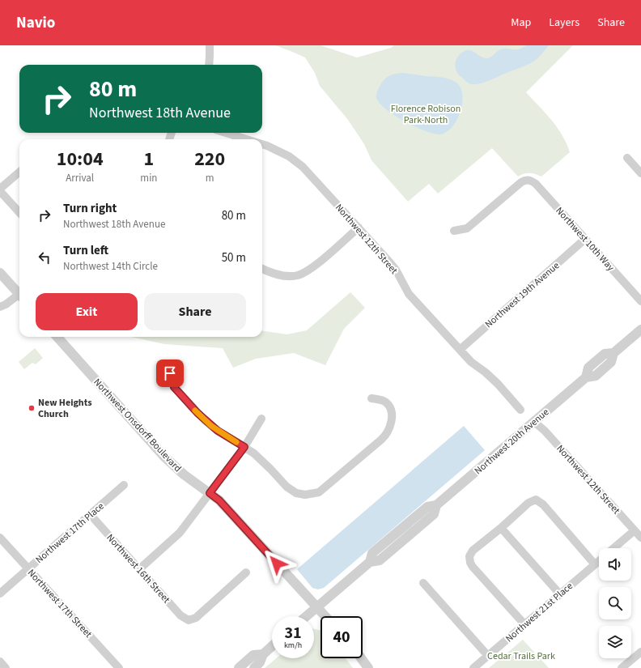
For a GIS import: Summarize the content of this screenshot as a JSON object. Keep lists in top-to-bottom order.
{
  "streets": {
    "street": [
      "Northwest 12th Street",
      "Northwest 10th Way",
      "Northwest 19th Avenue",
      "Northwest Onsdorff Boulevard",
      "Northwest 20th Avenue",
      "Northwest 17th Place",
      "Northwest 16th Street",
      "Northwest 17th Street",
      "Northwest 21st Place"
    ]
  },
  "crossings": [
    ["Northwest 12th Street", "Northwest 19th Avenue"],
    ["Northwest 12th Street", "Northwest 20th Avenue"],
    ["Northwest 10th Way", "Northwest 19th Avenue"],
    ["Northwest Onsdorff Boulevard", "Northwest 20th Avenue"],
    ["Northwest 17th Place", "Northwest 16th Street"],
    ["Northwest 17th Place", "Northwest 17th Street"]
  ],
  "parks": ["Florence Robison Park-North", "Cedar Trails Park"],
  "places": ["New Heights Church"],
  "page": {
    "header": "Navio",
    "nav": ["Map", "Layers", "Share"],
    "turn": ["80 m", "Northwest 18th Avenue"],
    "eta": [
      "10:04",
      "Arrival",
      "1",
      "min",
      "220",
      "m"
    ],
    "list": [
      {
        "name": "Turn right",
        "note": "Northwest 18th Avenue",
        "value": "80 m"
      },
      {
        "name": "Turn left",
        "note": "Northwest 14th Circle",
        "value": "50 m"
      }
    ],
    "buttons": ["Exit", "Share"],
    "speed": "31 km/h",
    "limit": "40"
  }
}
